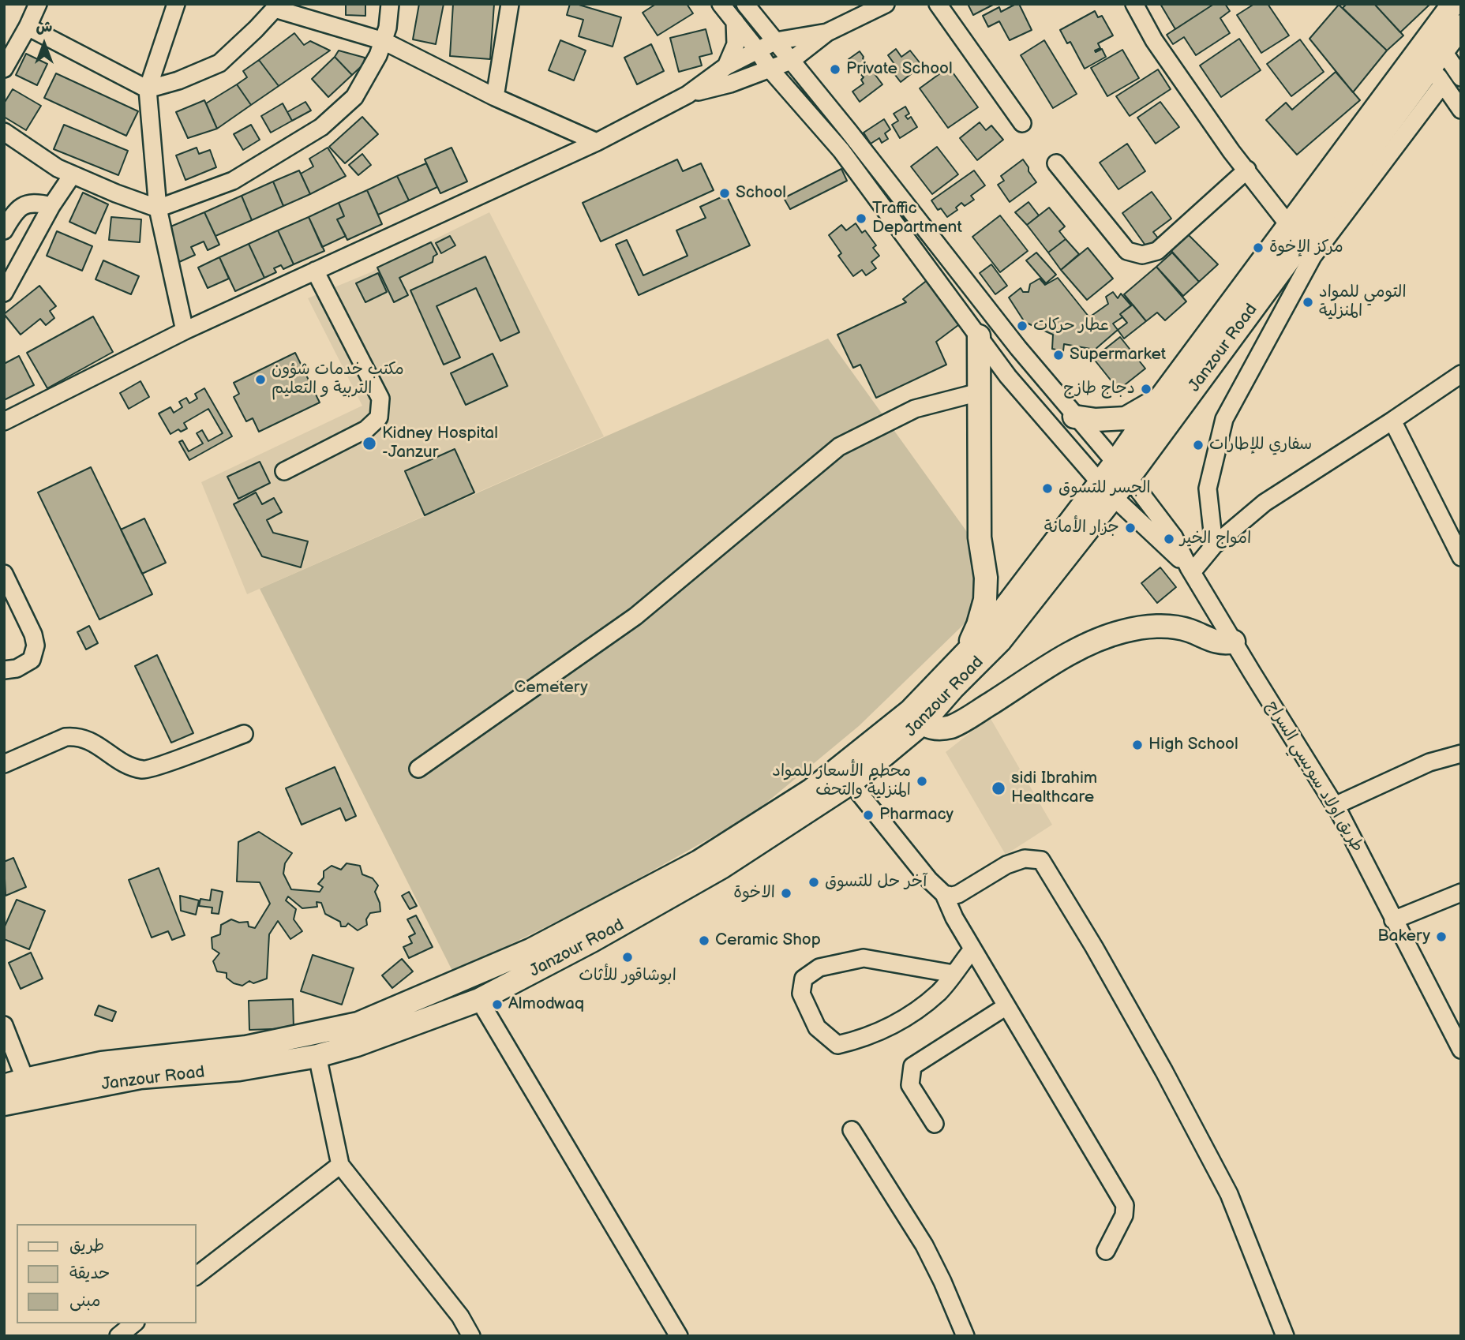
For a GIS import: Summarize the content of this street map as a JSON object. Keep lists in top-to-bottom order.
{
  "streets": {
    "main road": ["Janzour Road"],
    "street": ["طريق اولاد سويسي السراج"]
  },
  "parks": ["Cemetery"],
  "places": [
    "Private School",
    "School",
    "Traffic Department",
    "مركز الإخوة",
    "التومي للمواد المنزلية",
    "عطار حركات",
    "Supermarket",
    "مكتب خدمات شؤون التربية و التعليم",
    "دجاج طازج",
    "Kidney Hospital -Janzur",
    "سفاري للإطارات",
    "الجسر للتسوق",
    "جزار الأمانة",
    "امواج الخير",
    "High School",
    "محطم الأسعار للمواد المنزلية والتحف",
    "sidi Ibrahim Healthcare",
    "Pharmacy",
    "آخر حل للتسوق",
    "الاخوة",
    "Bakery",
    "Ceramic Shop",
    "ابوشاقور للأثاث",
    "Almodwaq"
  ],
  "legend": ["طريق", "حديقة", "مبنى"],
  "north": "top"
}
